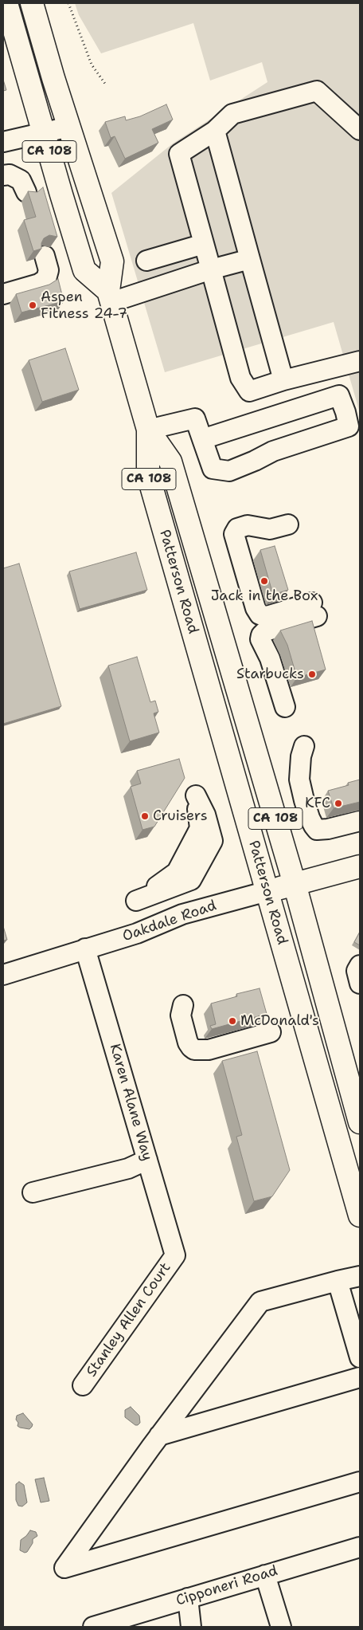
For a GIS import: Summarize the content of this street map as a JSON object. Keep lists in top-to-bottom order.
{
  "streets": {
    "main road": ["CA 108", "Patterson Road", "Oakdale Road"],
    "street": ["Karen Alane Way", "Stanley Allen Court", "Cipponeri Road"]
  },
  "crossings": [
    ["CA 108", "Patterson Road"],
    ["Patterson Road", "Oakdale Road"],
    ["Oakdale Road", "Karen Alane Way"],
    ["Karen Alane Way", "Stanley Allen Court"]
  ],
  "places": [
    "Aspen Fitness 24-7",
    "Jack in the Box",
    "Starbucks",
    "KFC",
    "Cruisers",
    "McDonald's"
  ]
}
